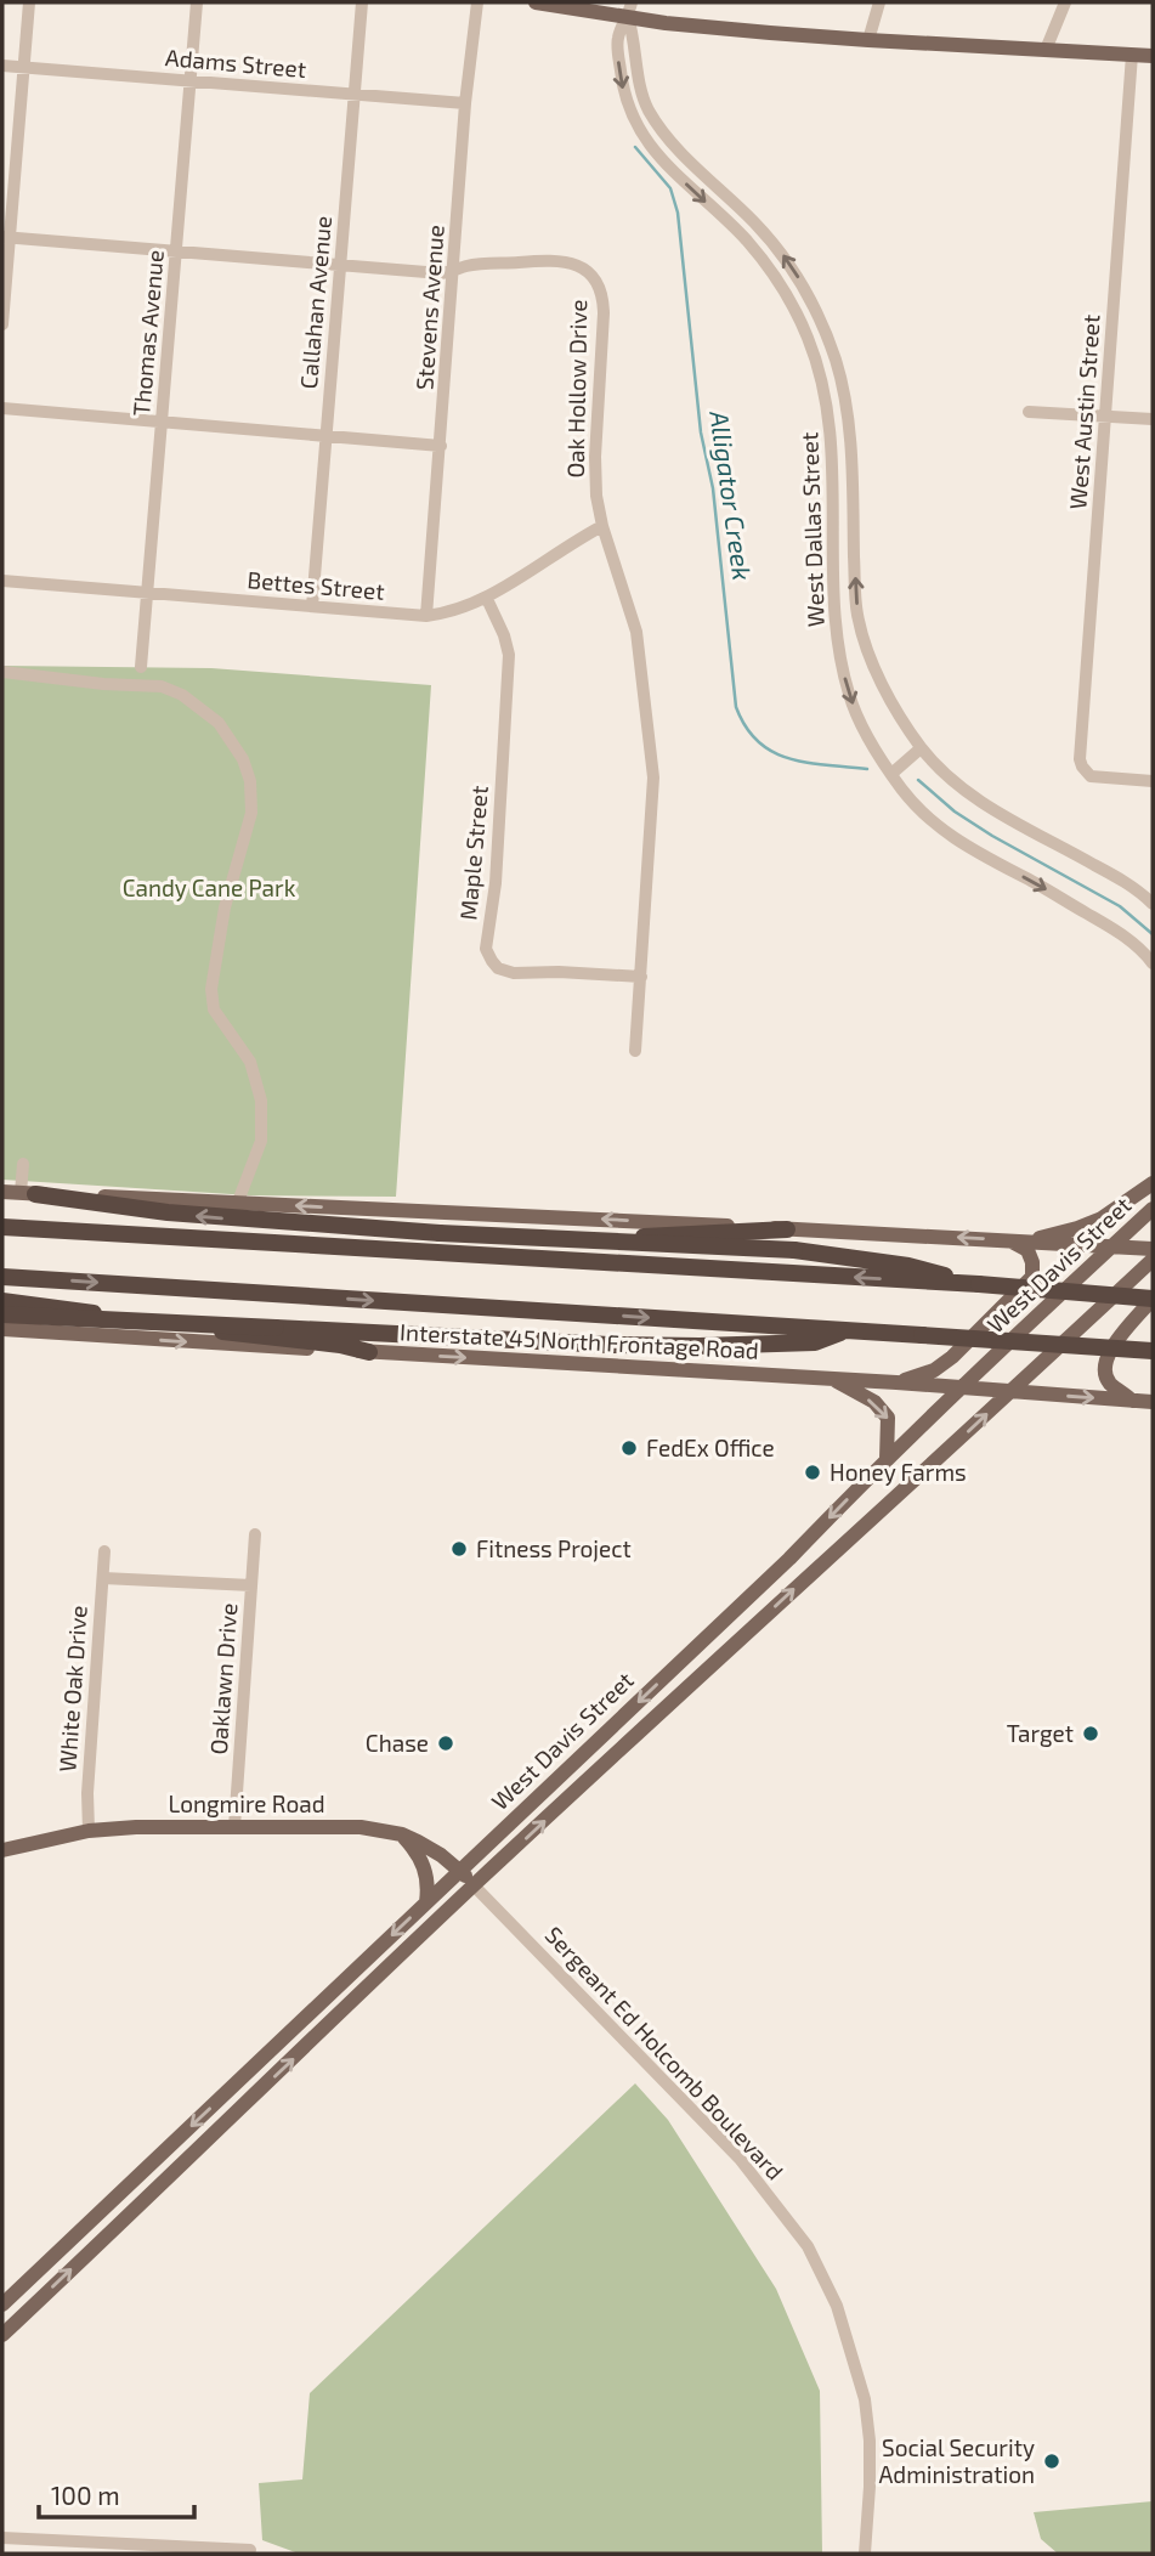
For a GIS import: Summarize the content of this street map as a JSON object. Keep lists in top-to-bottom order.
{
  "streets": {
    "main road": ["West Davis Street", "Interstate 45 North Frontage Road", "Longmire Road"],
    "street": [
      "Adams Street",
      "Callahan Avenue",
      "Stevens Avenue",
      "Thomas Avenue",
      "Oak Hollow Drive",
      "West Austin Street",
      "West Dallas Street",
      "Bettes Street",
      "Maple Street",
      "Oaklawn Drive",
      "White Oak Drive",
      "Sergeant Ed Holcomb Boulevard"
    ]
  },
  "crossings": [
    ["Adams Street", "Callahan Avenue"],
    ["Adams Street", "Stevens Avenue"],
    ["Adams Street", "Thomas Avenue"],
    ["Callahan Avenue", "Oak Hollow Drive"],
    ["Callahan Avenue", "Bettes Street"],
    ["Stevens Avenue", "Oak Hollow Drive"],
    ["Stevens Avenue", "Bettes Street"],
    ["Thomas Avenue", "Oak Hollow Drive"],
    ["Thomas Avenue", "Bettes Street"],
    ["Oak Hollow Drive", "Bettes Street"],
    ["Oak Hollow Drive", "Maple Street"],
    ["Bettes Street", "Maple Street"],
    ["West Davis Street", "Interstate 45 North Frontage Road"],
    ["West Davis Street", "Longmire Road"],
    ["West Davis Street", "Sergeant Ed Holcomb Boulevard"],
    ["Oaklawn Drive", "Longmire Road"],
    ["White Oak Drive", "Longmire Road"],
    ["Longmire Road", "Sergeant Ed Holcomb Boulevard"]
  ],
  "one_way": ["Interstate 45 North Frontage Road"],
  "water": ["Alligator Creek"],
  "parks": ["Candy Cane Park"],
  "places": [
    "FedEx Office",
    "Honey Farms",
    "Fitness Project",
    "Target",
    "Chase",
    "Social Security Administration"
  ],
  "scale_bar": "100 m"
}
